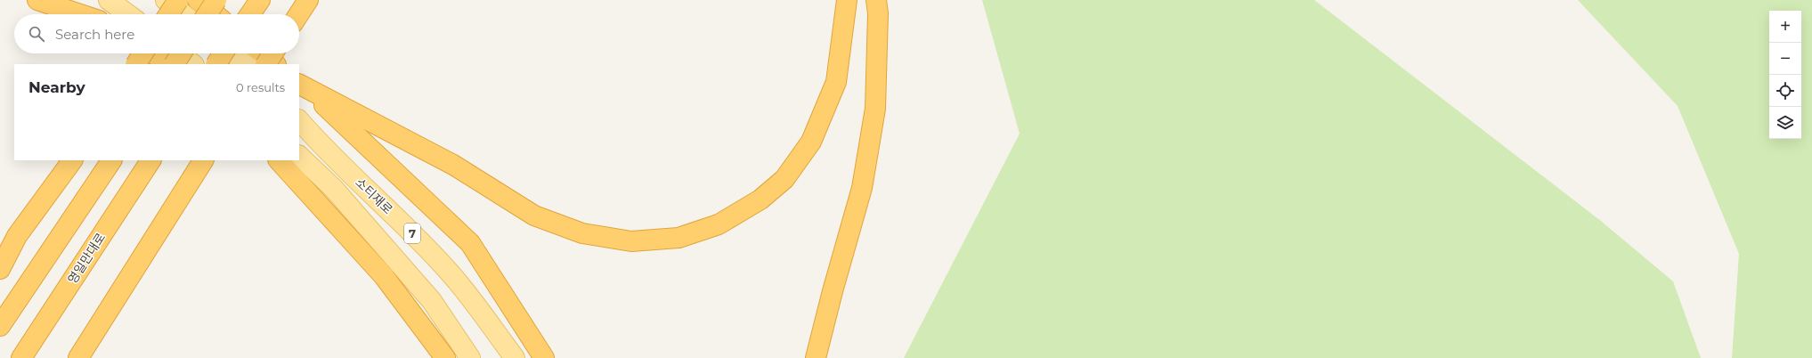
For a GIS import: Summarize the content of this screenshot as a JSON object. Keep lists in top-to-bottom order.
{
  "streets": {
    "highway": ["영일만대로"],
    "main road": ["소티재로", "7"]
  },
  "page": {
    "map_buttons": ["+", "−"],
    "search": "Search here",
    "heading": ["Nearby", "0 results"]
  }
}
